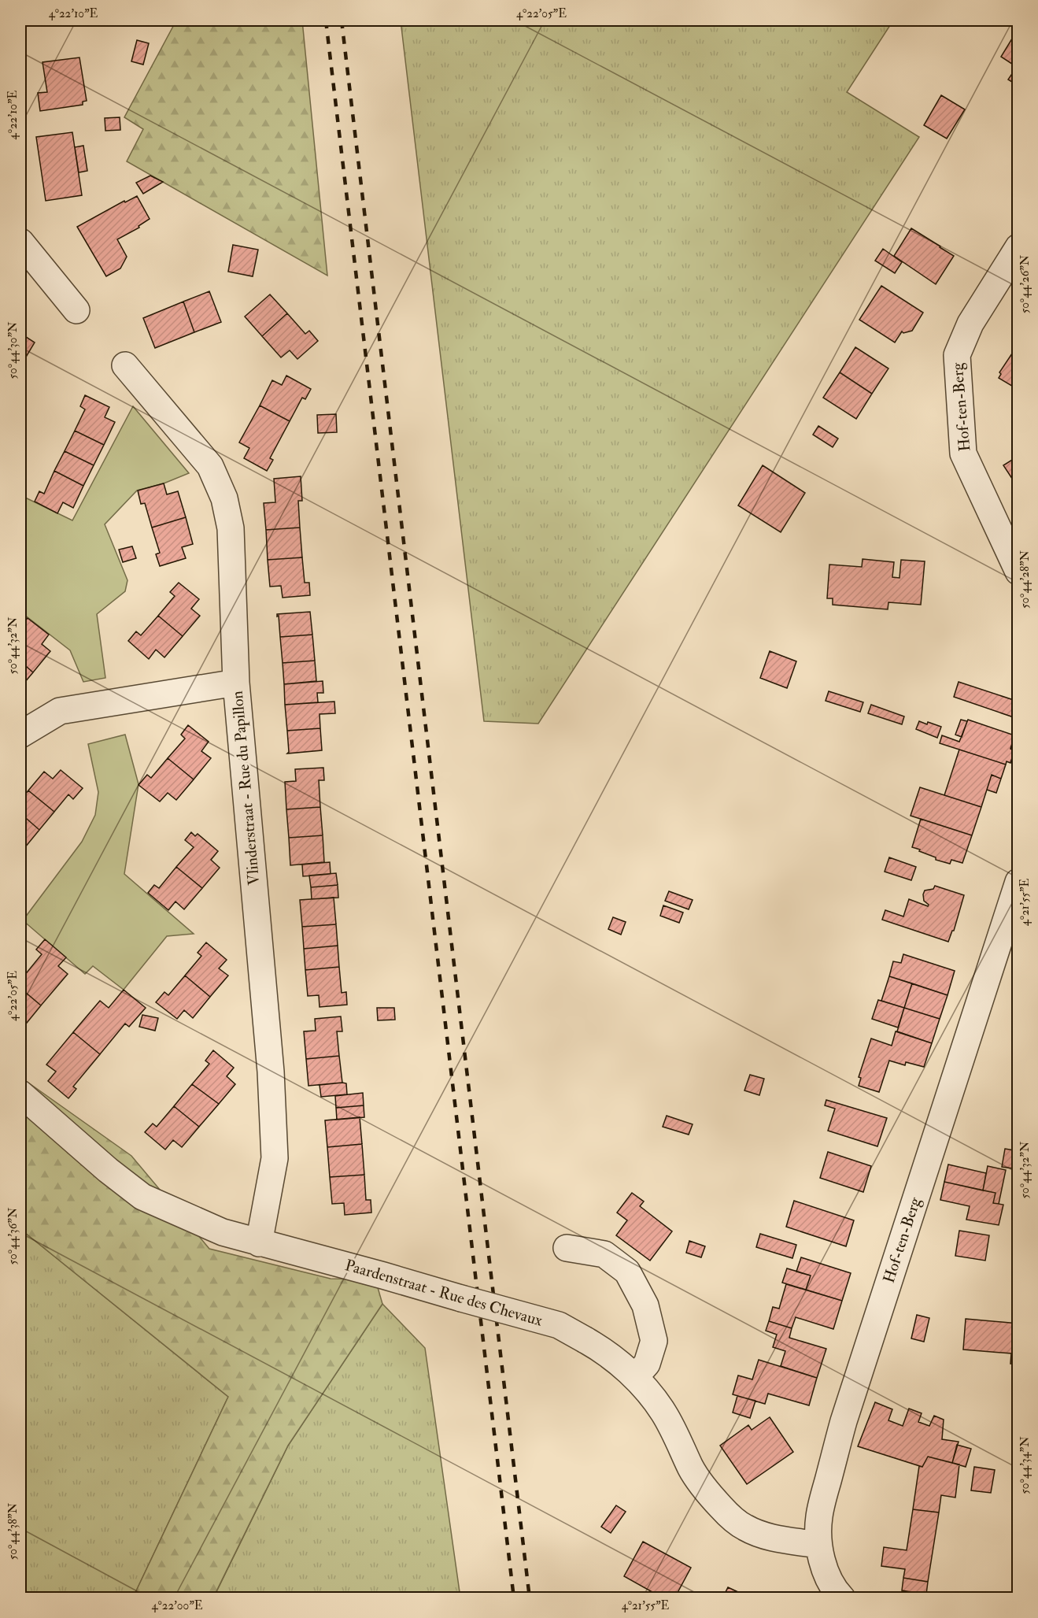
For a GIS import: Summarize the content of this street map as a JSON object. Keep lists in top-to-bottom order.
{
  "streets": {
    "street": ["Hof-ten-Berg", "Vlinderstraat - Rue du Papillon", "Paardenstraat - Rue des Chevaux"]
  },
  "crossings": [
    ["Hof-ten-Berg", "Paardenstraat - Rue des Chevaux"],
    ["Vlinderstraat - Rue du Papillon", "Paardenstraat - Rue des Chevaux"]
  ],
  "coordinates": [
    "4°22'10\"E",
    "4°22'05\"E",
    "50°44'26\"N",
    "50°44'30\"N",
    "50°44'28\"N",
    "50°44'32\"N",
    "4°21'55\"E",
    "50°44'36\"N",
    "50°44'34\"N",
    "50°44'38\"N",
    "4°22'00\"E"
  ]
}
